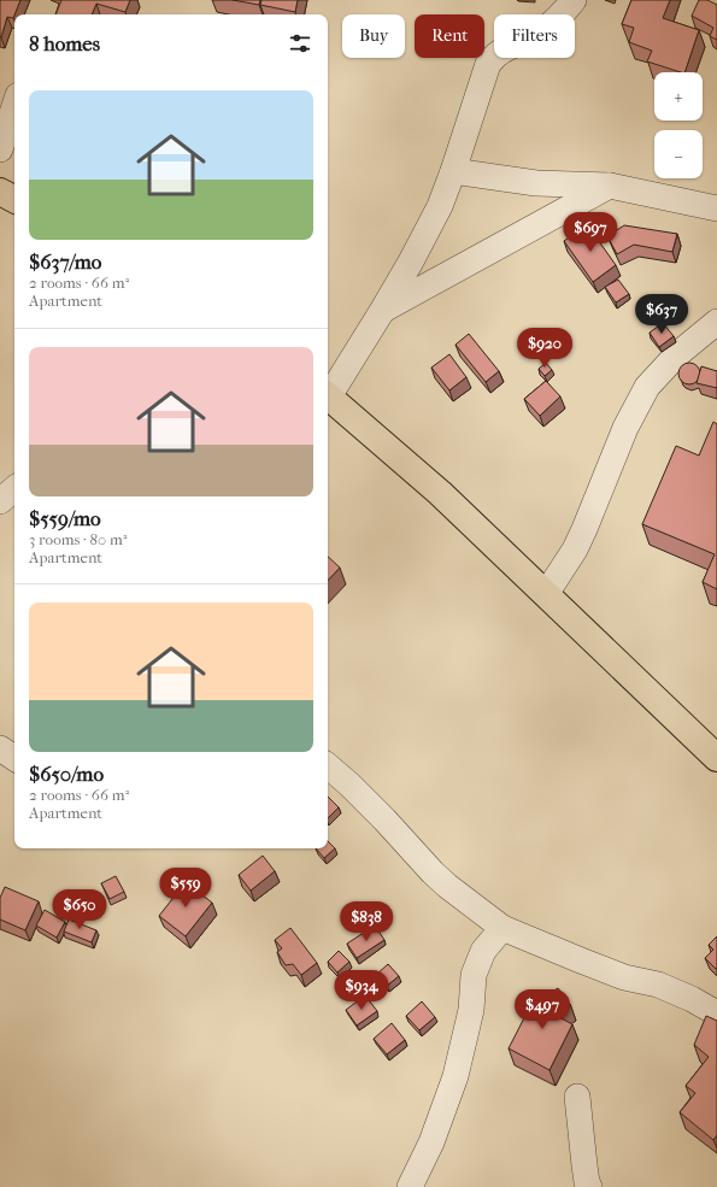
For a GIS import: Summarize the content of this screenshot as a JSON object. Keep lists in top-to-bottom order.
{
  "page": {
    "chip": ["Buy", "Rent", "Filters"],
    "heading": "8 homes",
    "map_buttons": ["+", "−"],
    "list": [
      {
        "name": "$637/mo",
        "note": "2 rooms · 66 m² · Apartment"
      },
      {
        "name": "$559/mo",
        "note": "3 rooms · 80 m² · Apartment"
      },
      {
        "name": "$650/mo",
        "note": "2 rooms · 66 m² · Apartment"
      }
    ],
    "price": [
      "$697",
      "$637",
      "$920",
      "$559",
      "$650",
      "$838",
      "$934",
      "$497"
    ]
  }
}
